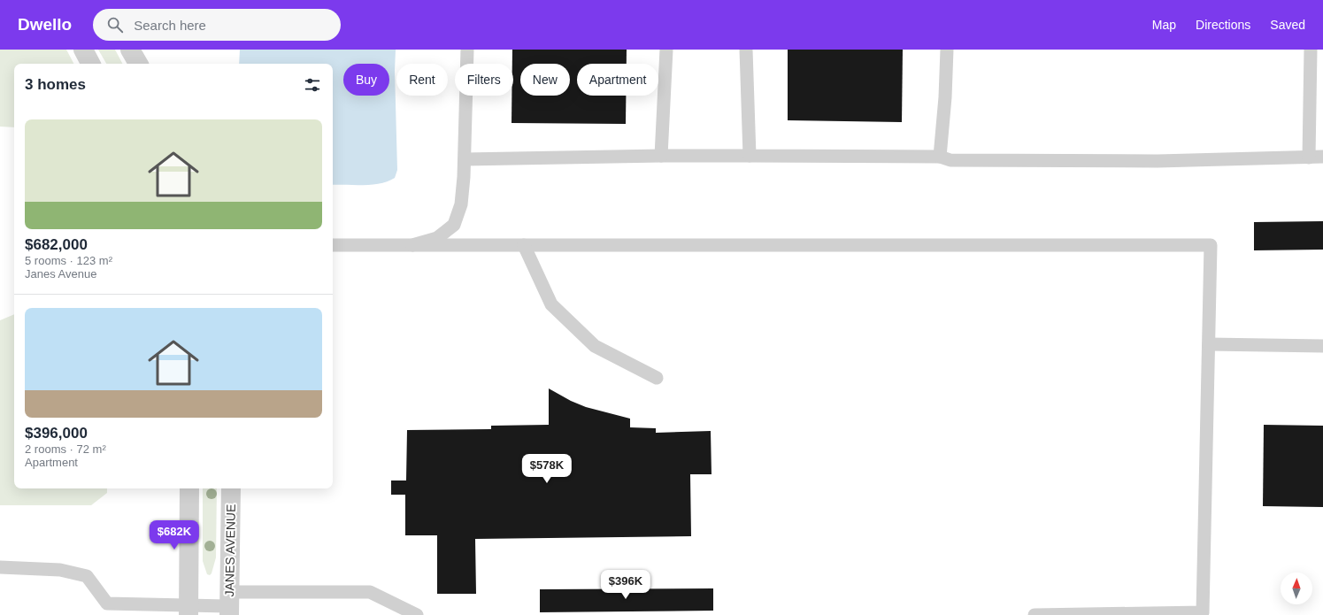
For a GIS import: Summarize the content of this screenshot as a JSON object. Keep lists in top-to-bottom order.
{
  "streets": {
    "street": ["JANES AVENUE"]
  },
  "north": "top",
  "page": {
    "header": "Dwello",
    "search": "Search here",
    "nav": ["Map", "Directions", "Saved"],
    "chip": [
      "Buy",
      "Rent",
      "Filters",
      "New",
      "Apartment"
    ],
    "heading": "3 homes",
    "list": [
      {
        "name": "$682,000",
        "note": "5 rooms · 123 m² · Janes Avenue"
      },
      {
        "name": "$396,000",
        "note": "2 rooms · 72 m² · Apartment"
      }
    ],
    "price": ["$578K", "$682K", "$396K"]
  }
}
